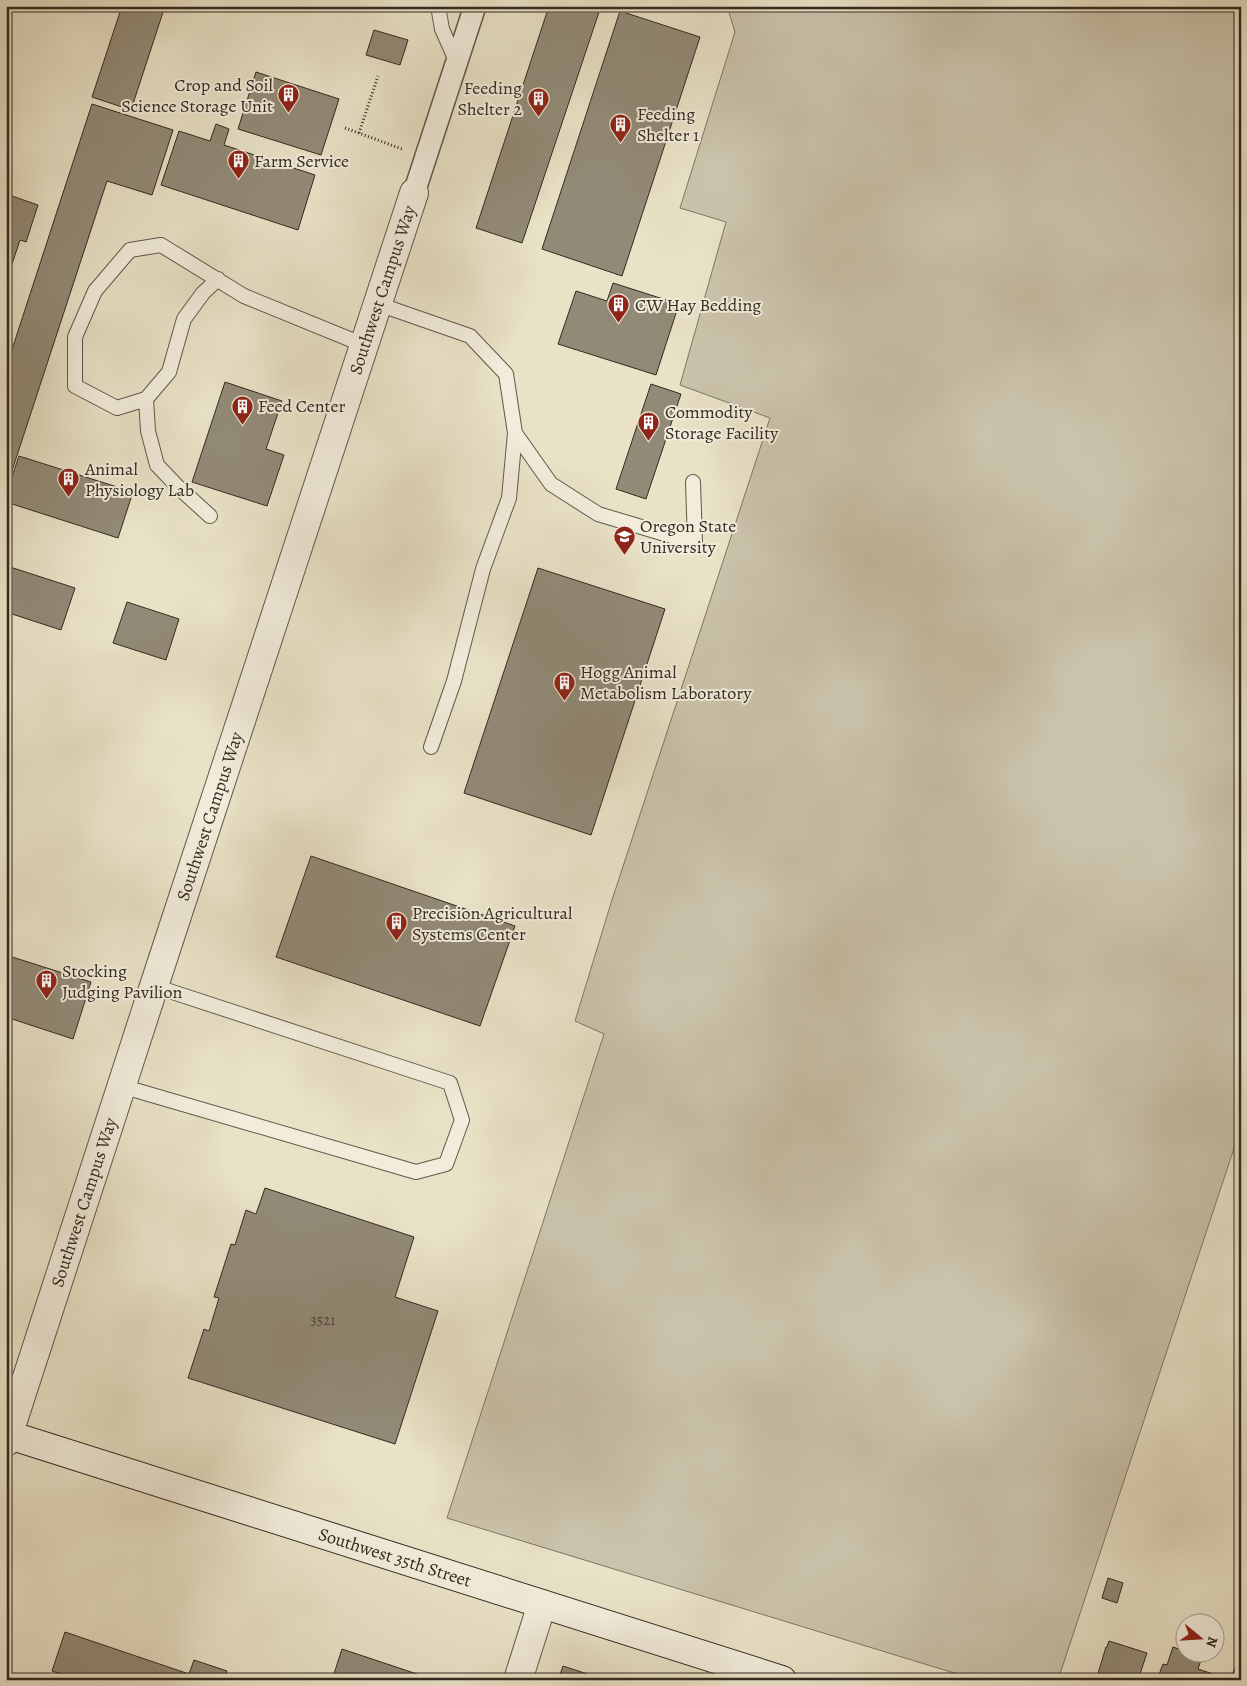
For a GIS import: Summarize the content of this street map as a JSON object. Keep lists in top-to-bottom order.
{
  "streets": {
    "street": ["Southwest Campus Way", "Southwest 35th Street"]
  },
  "crossings": [
    ["Southwest Campus Way", "Southwest 35th Street"]
  ],
  "places": {
    "building": [
      "Crop and Soil Science Storage Unit",
      "Feeding Shelter 2",
      "Feeding Shelter 1",
      "Farm Service",
      "CW Hay Bedding",
      "Feed Center",
      "Commodity Storage Facility",
      "Animal Physiology Lab",
      "Hogg Animal Metabolism Laboratory",
      "Precision Agricultural Systems Center",
      "Stocking Judging Pavilion"
    ],
    "school or university": ["Oregon State University"]
  },
  "house_numbers": ["3521"],
  "north": "right"
}
